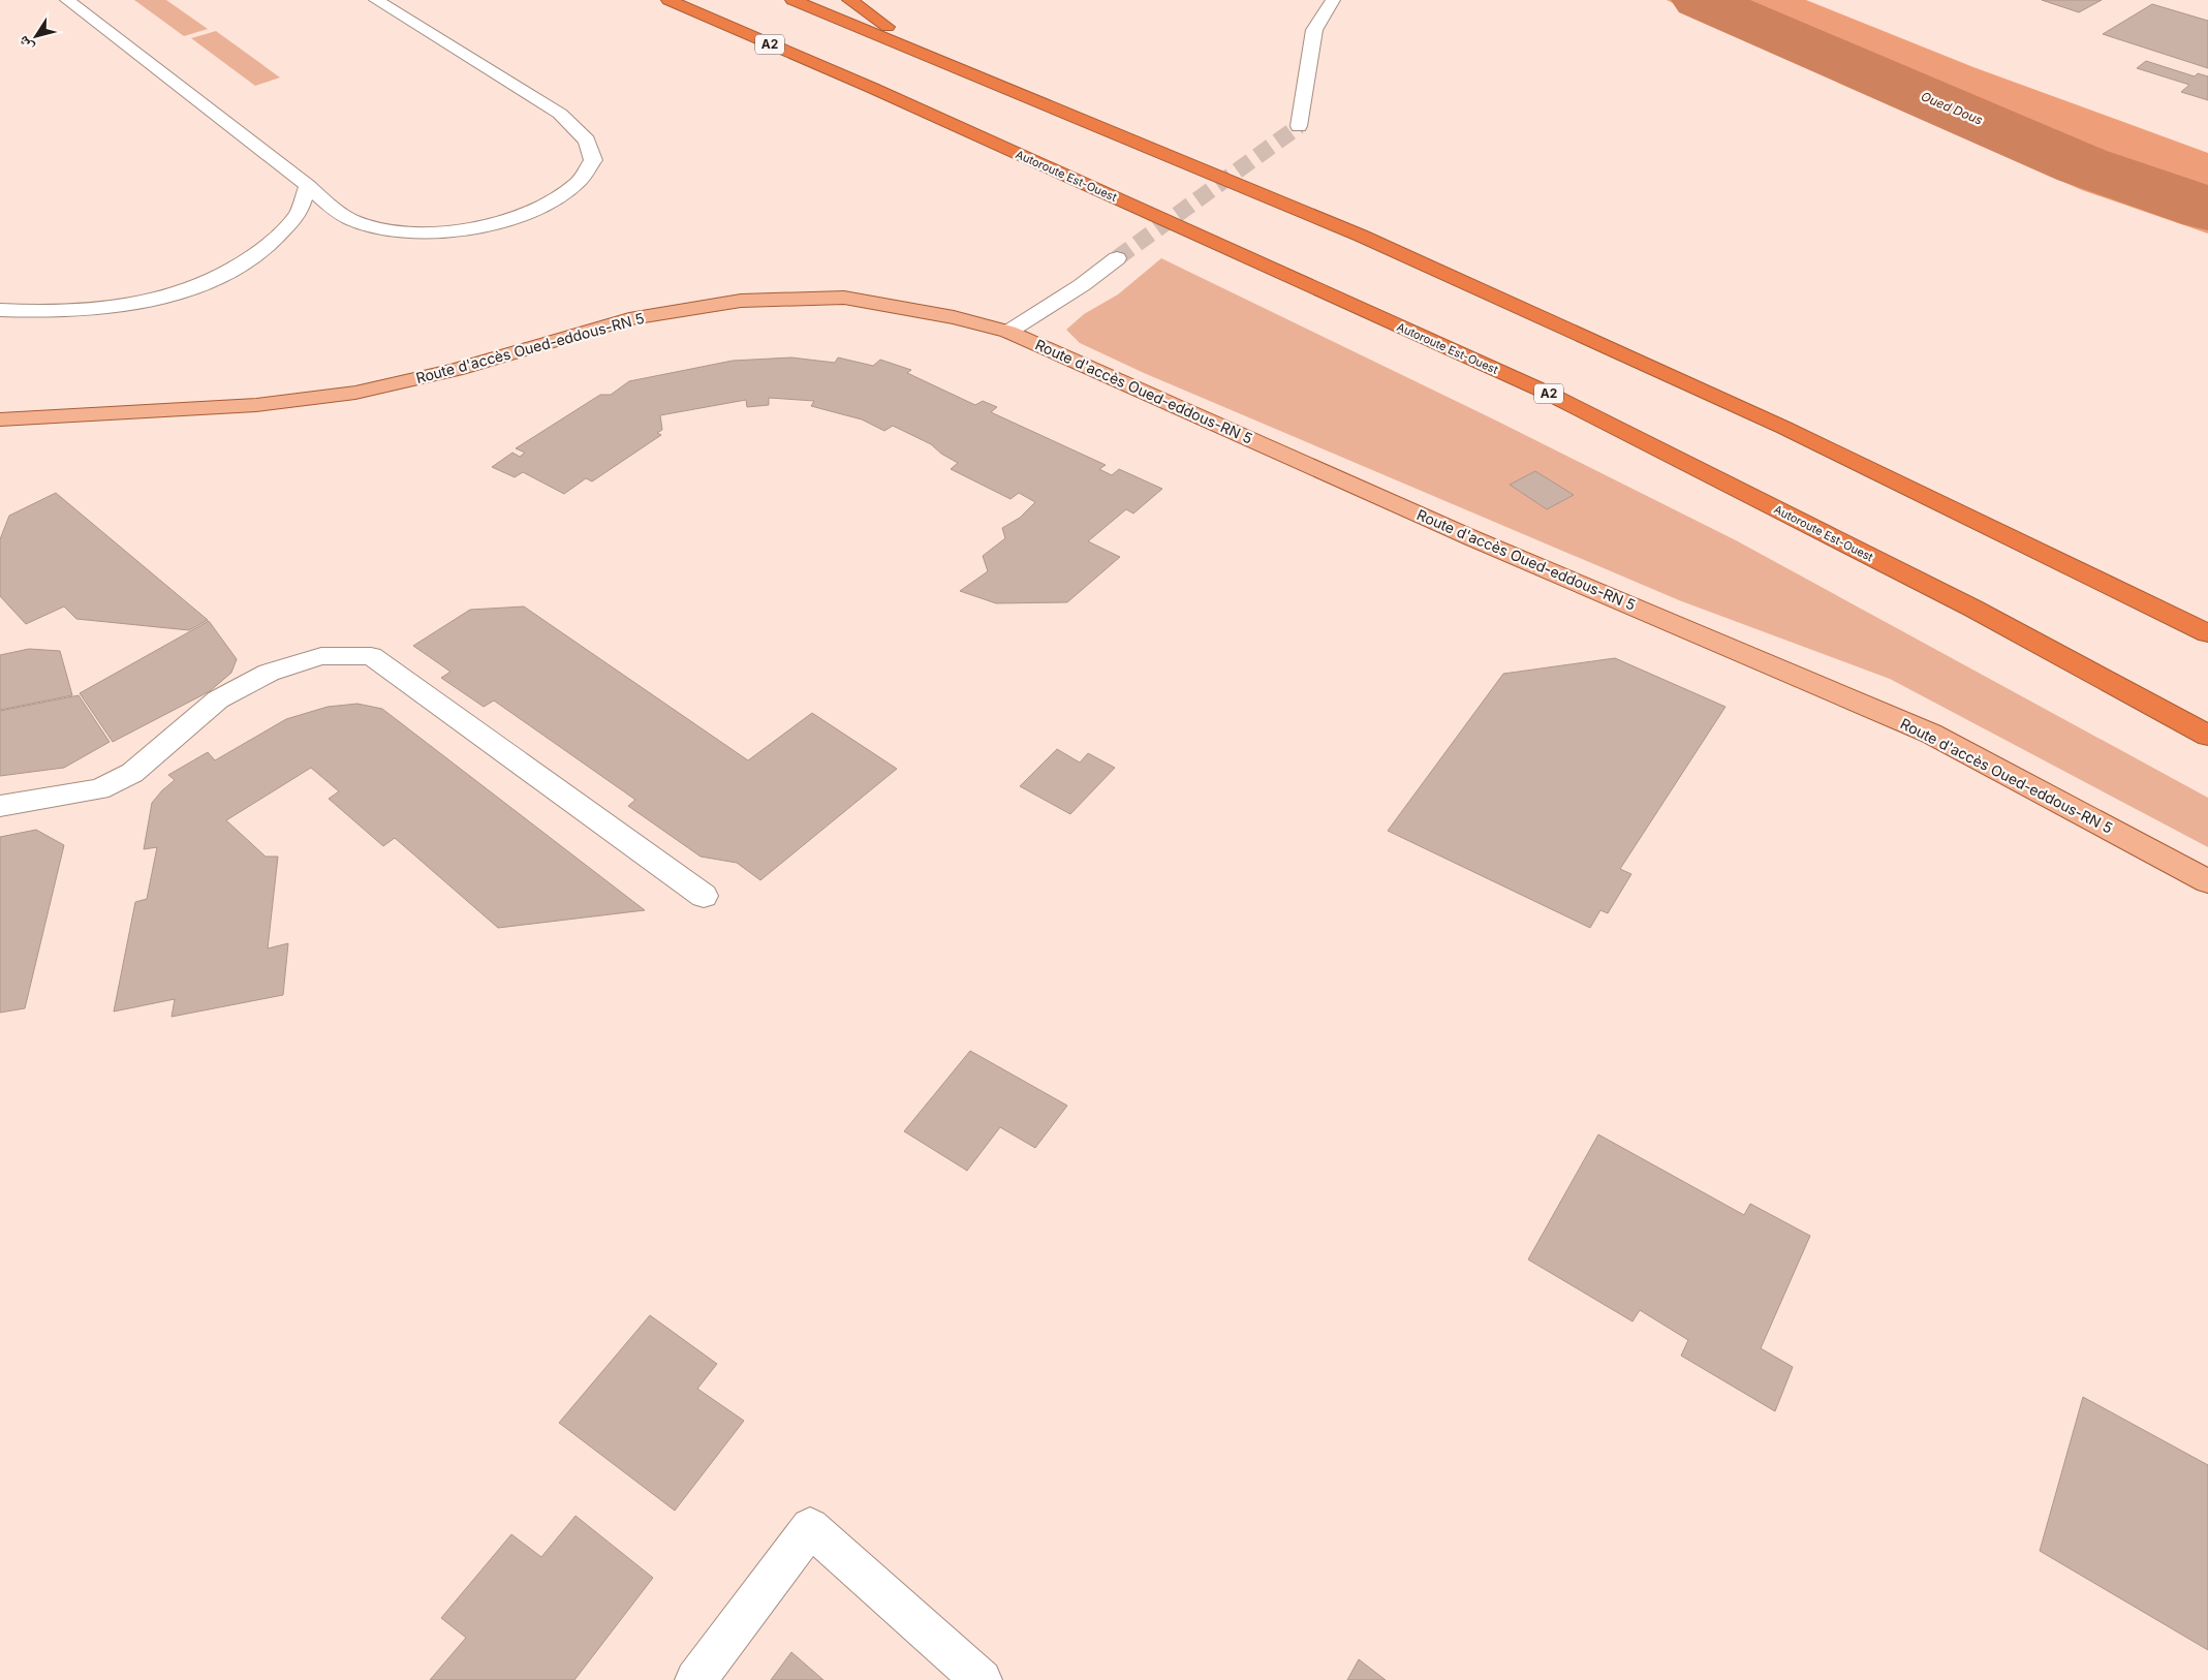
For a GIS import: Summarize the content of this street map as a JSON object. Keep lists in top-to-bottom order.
{
  "streets": {
    "highway": ["A2", "Autoroute Est-Ouest"],
    "main road": ["Route d'accès Oued-eddous-RN 5"]
  },
  "water": ["Oued Dous"],
  "north": "bottom left"
}
